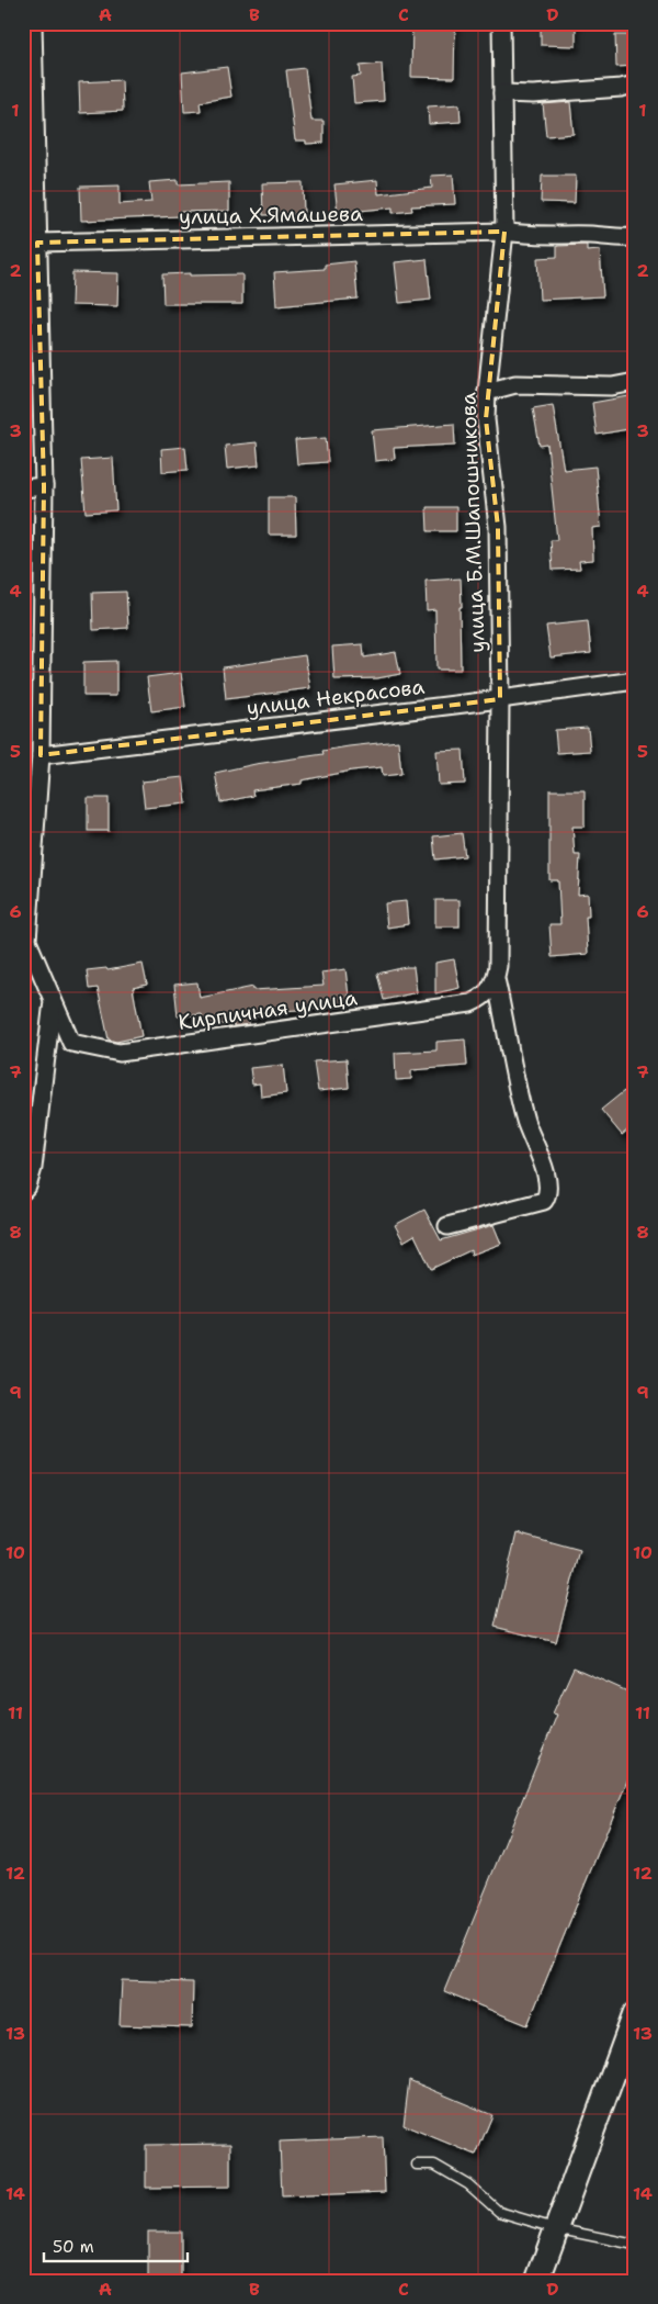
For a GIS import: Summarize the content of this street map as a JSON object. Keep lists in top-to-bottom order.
{
  "streets": {
    "street": [
      "улица Х.Ямашева",
      "улица Б.М.Шапошникова",
      "улица Некрасова",
      "Кирпичная улица"
    ]
  },
  "crossings": [
    ["улица Х.Ямашева", "улица Б.М.Шапошникова"],
    ["улица Б.М.Шапошникова", "улица Некрасова"],
    ["улица Б.М.Шапошникова", "Кирпичная улица"]
  ],
  "scale_bar": "50 m",
  "grid": {
    "columns": [
      "A",
      "B",
      "C",
      "D"
    ],
    "rows": [
      "1",
      "2",
      "3",
      "4",
      "5",
      "6",
      "7",
      "8",
      "9",
      "10",
      "11",
      "12",
      "13",
      "14"
    ]
  }
}
